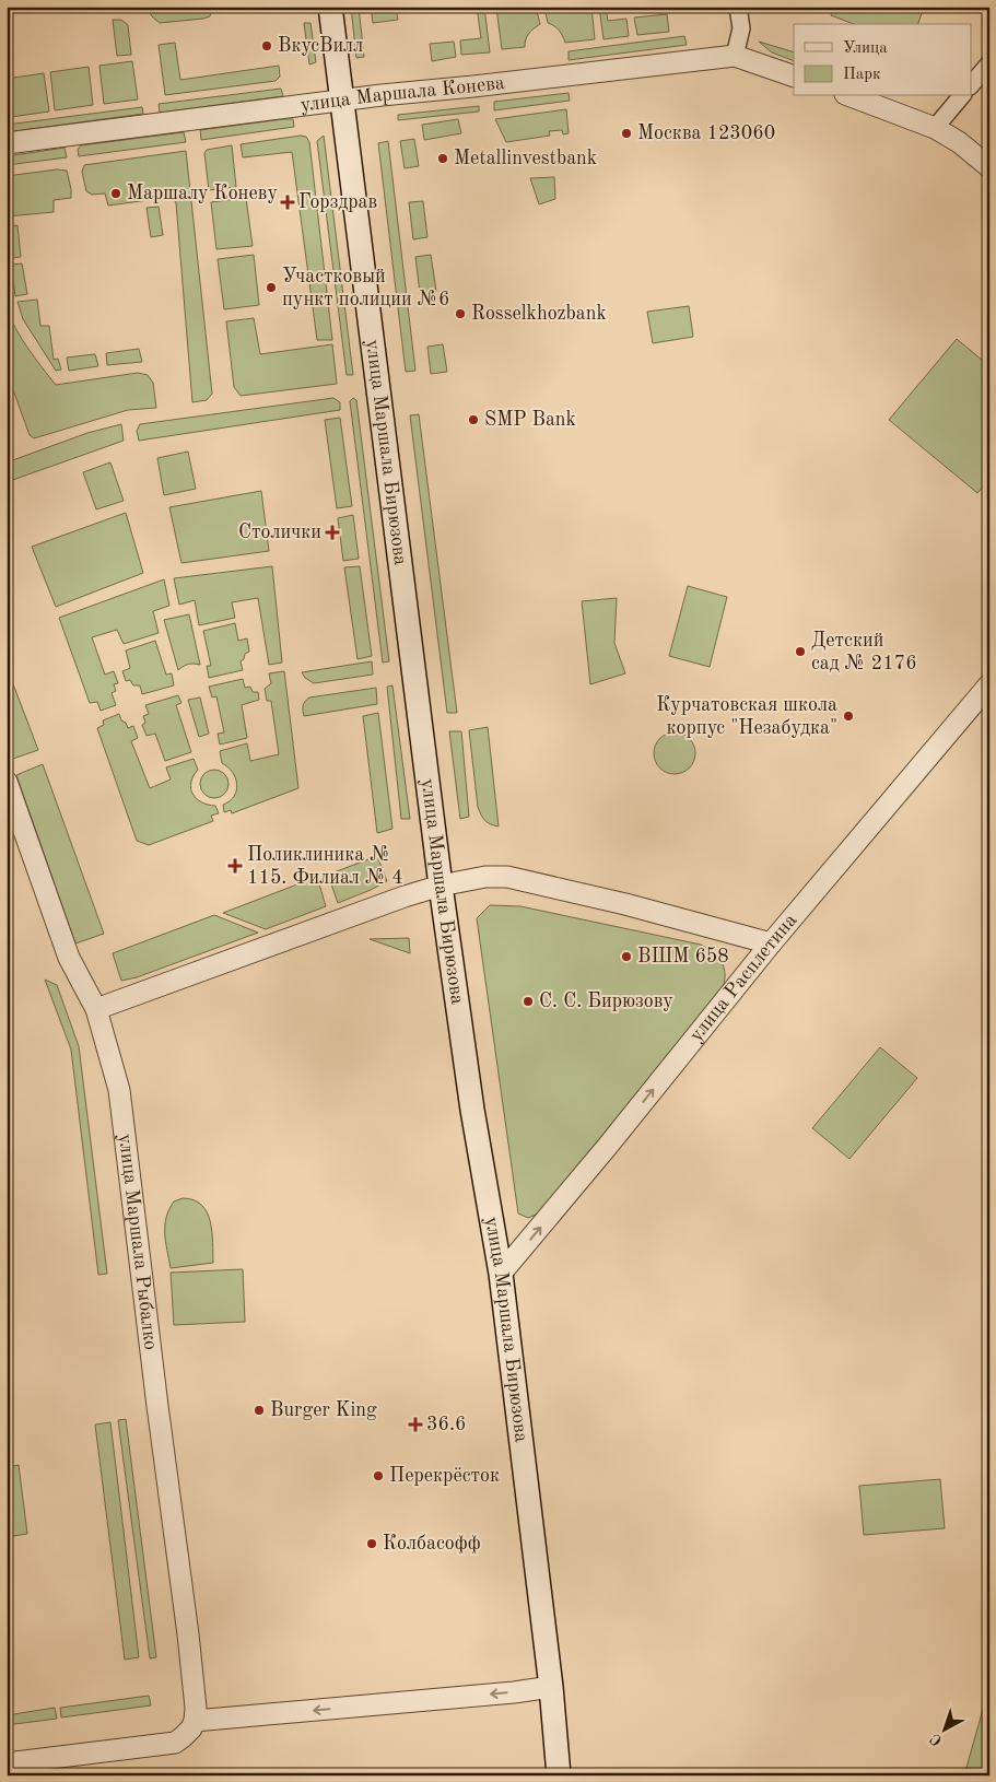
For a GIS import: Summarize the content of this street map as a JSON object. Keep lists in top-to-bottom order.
{
  "streets": {
    "main road": ["улица Маршала Бирюзова"],
    "street": ["улица Маршала Конева", "улица Расплетина", "улица Маршала Рыбалко"]
  },
  "crossings": [
    ["улица Маршала Конева", "улица Маршала Бирюзова"],
    ["улица Маршала Бирюзова", "улица Расплетина"]
  ],
  "one_way": ["улица Расплетина"],
  "places": {
    "other": [
      "ВкусВилл",
      "Москва 123060",
      "Metallinvestbank",
      "Маршалу Коневу",
      "Участковый пункт полиции №6",
      "Rosselkhozbank",
      "SMP Bank",
      "Детский сад № 2176",
      "Курчатовская школа корпус \"Незабудка\"",
      "ВШM 658",
      "С. С. Бирюзову",
      "Burger King",
      "Перекрёсток",
      "Колбасофф"
    ],
    "health": [
      "Горздрав",
      "Столички",
      "Поликлиника № 115. Филиал № 4",
      "36.6"
    ]
  },
  "legend": ["Улица", "Парк"],
  "north": "bottom left"
}
